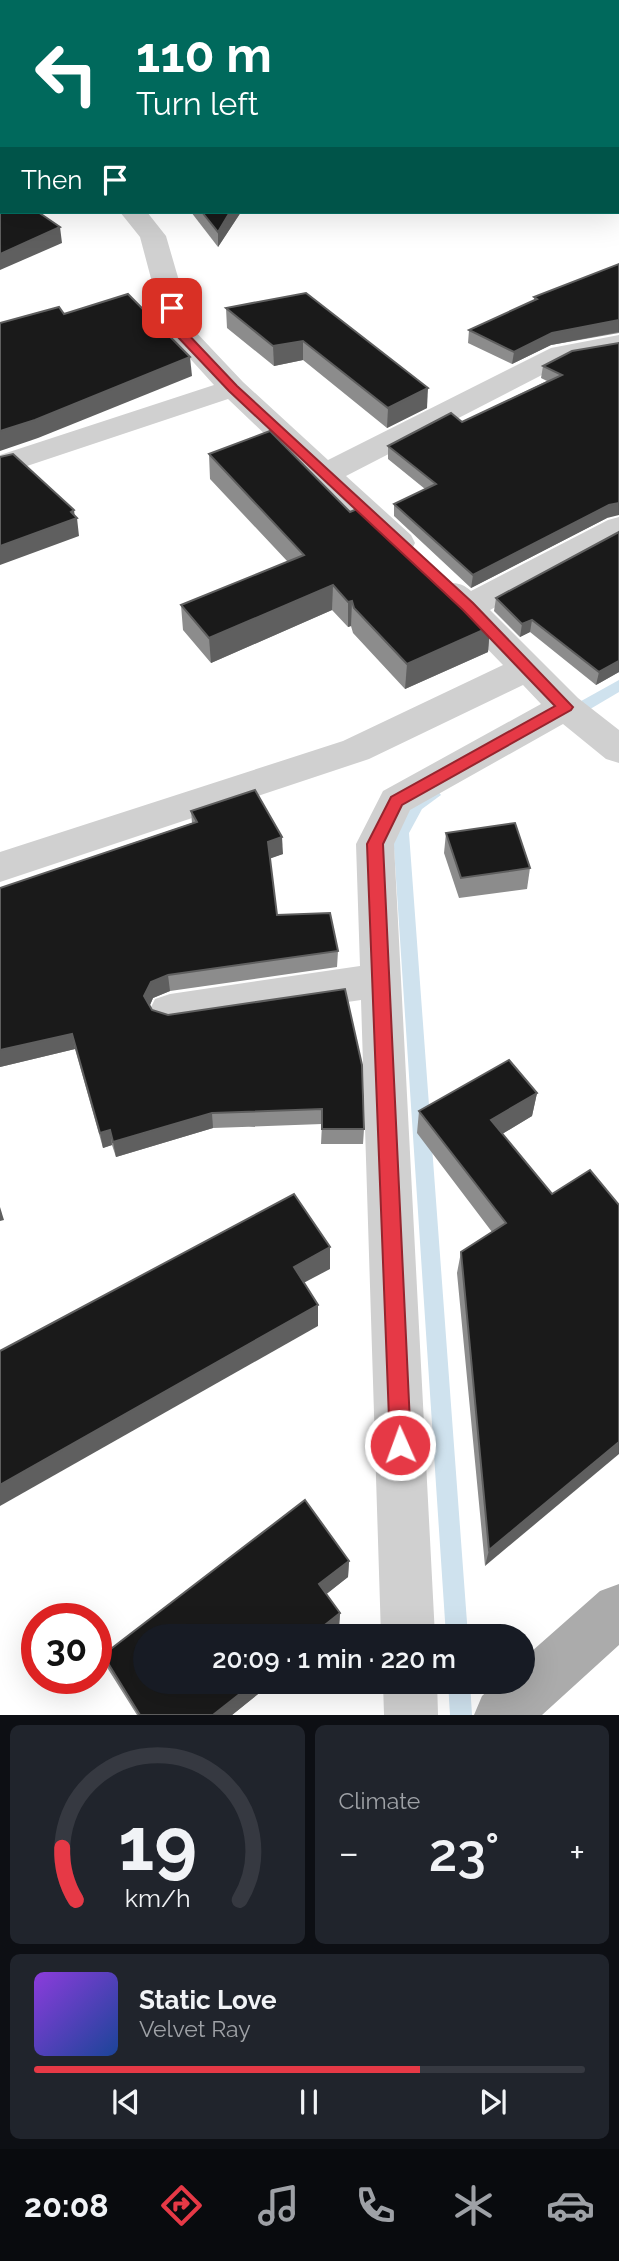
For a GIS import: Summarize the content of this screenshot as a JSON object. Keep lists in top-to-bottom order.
{
  "page": {
    "turn": ["110 m", "Turn left"],
    "then": "Then",
    "limit": "30",
    "trip": "20:09 · 1 min · 220 m",
    "tile": "Climate",
    "heat": ["−", "23°", "+"],
    "song": ["Static Love", "Velvet Ray"],
    "tabs": "20:08",
    "gauge": ["19", "km/h"]
  }
}
